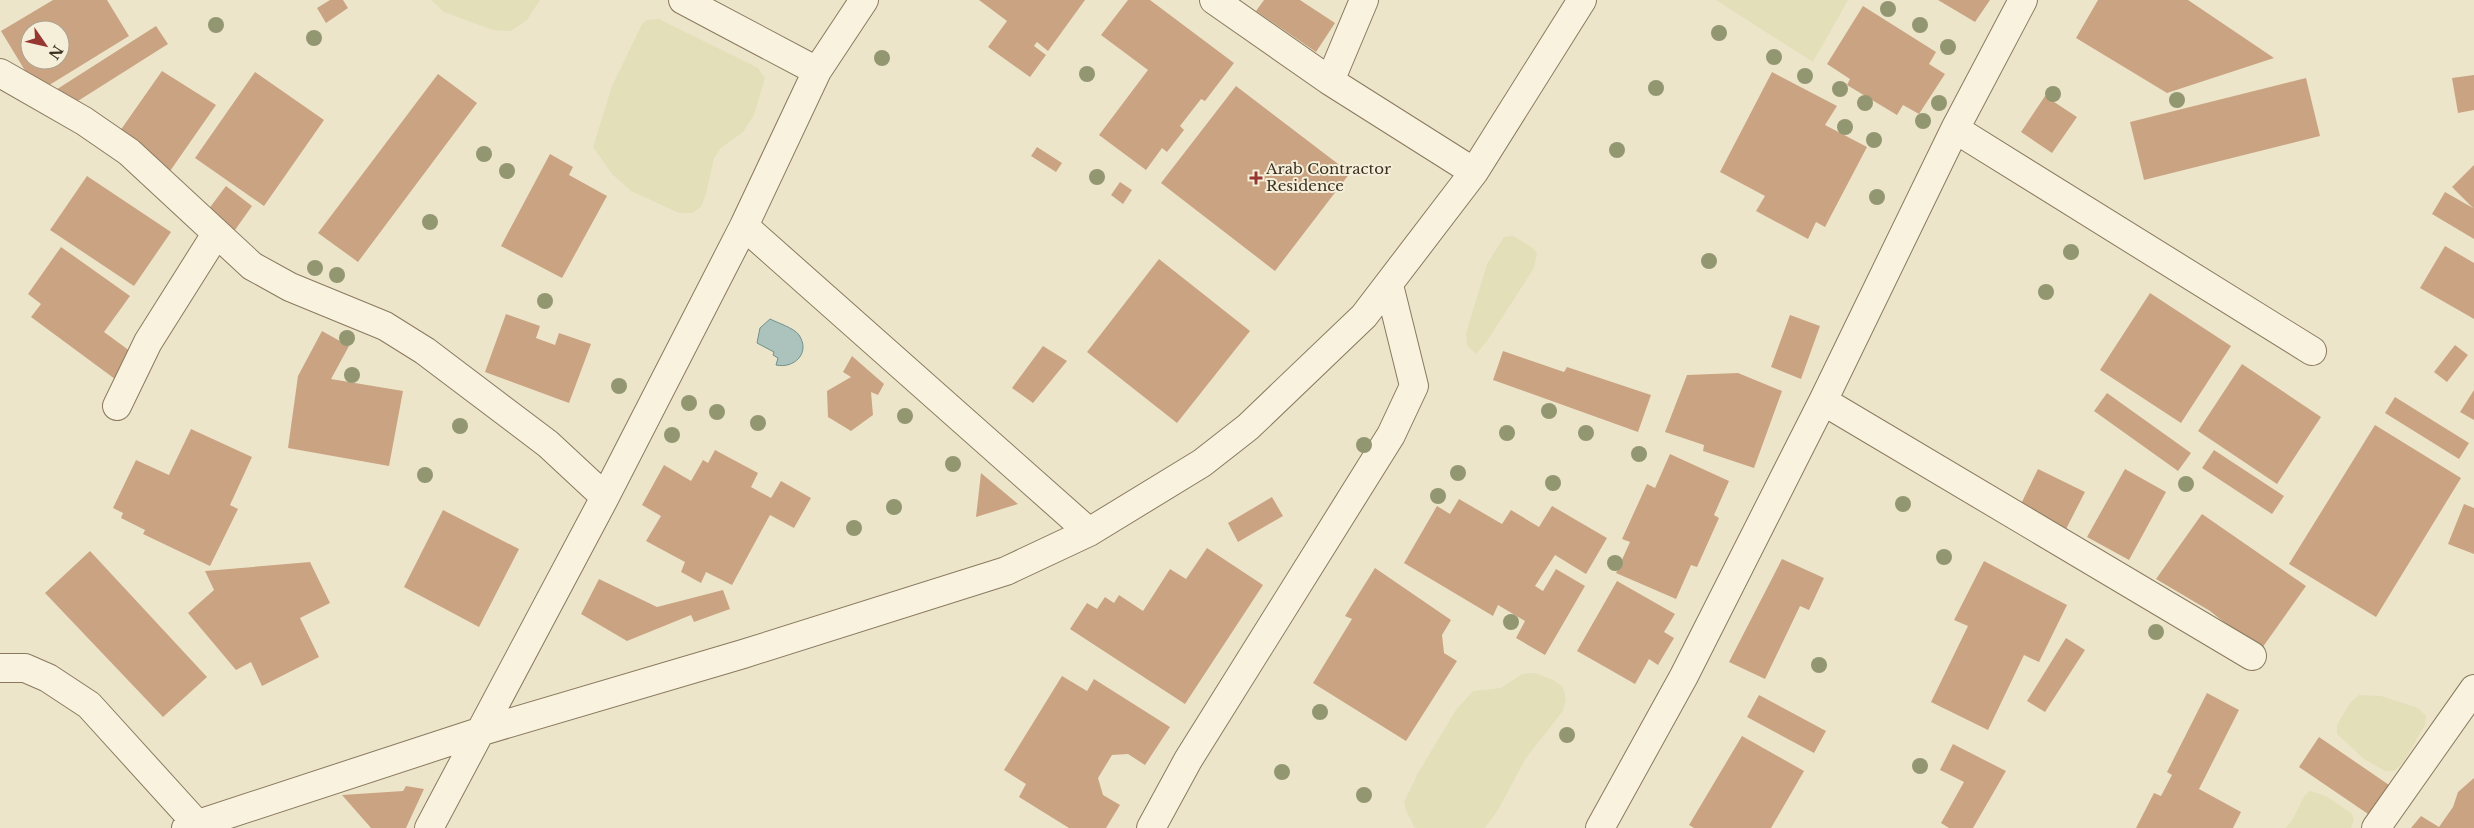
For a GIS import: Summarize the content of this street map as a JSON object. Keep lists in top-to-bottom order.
{
  "places": {
    "health": ["Arab Contractor Residence"]
  },
  "north": "bottom right"
}
